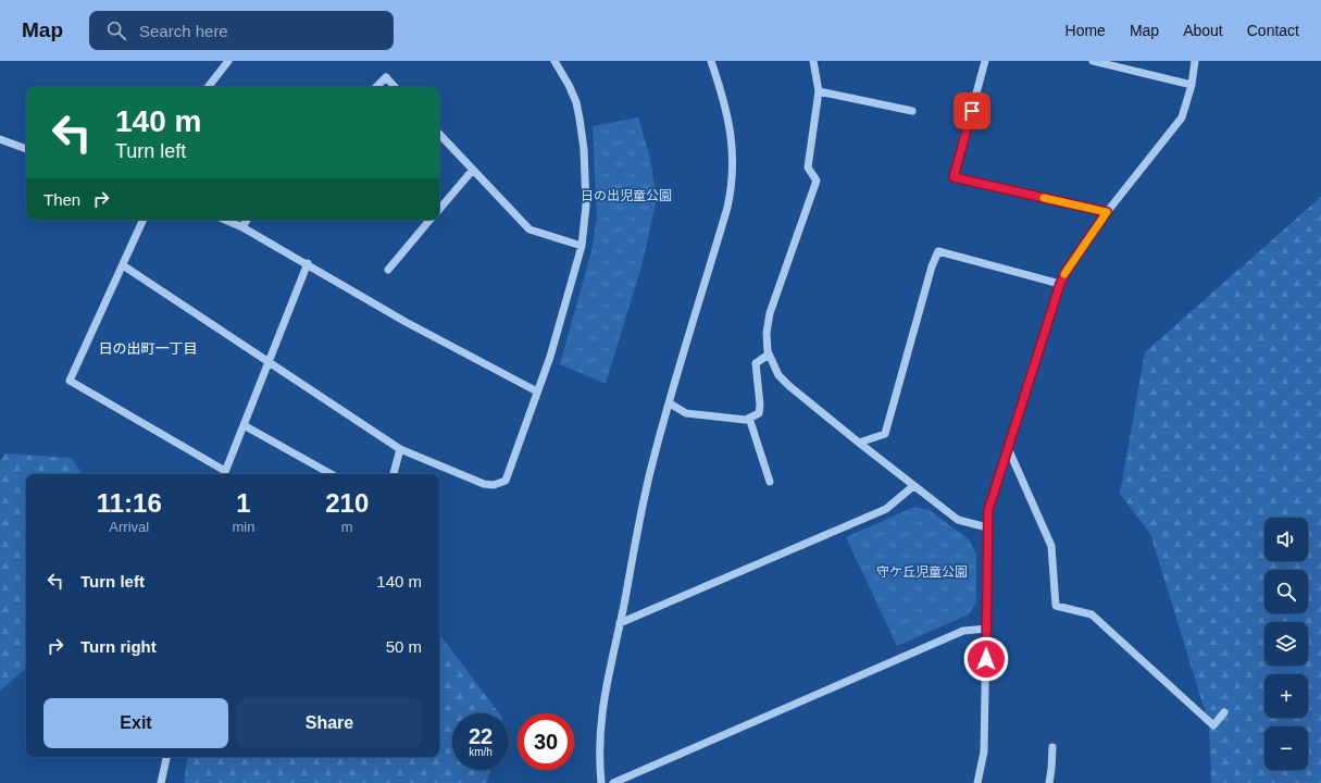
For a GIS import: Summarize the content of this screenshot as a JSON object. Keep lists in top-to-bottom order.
{
  "districts": ["日の出町一丁目"],
  "parks": ["日の出児童公園", "守ケ丘児童公園"],
  "page": {
    "header": "Map",
    "search": "Search here",
    "nav": [
      "Home",
      "Map",
      "About",
      "Contact"
    ],
    "turn": ["140 m", "Turn left"],
    "then": "Then",
    "eta": [
      "11:16",
      "Arrival",
      "1",
      "min",
      "210",
      "m"
    ],
    "map_buttons": ["+", "−"],
    "list": [
      {
        "name": "Turn left",
        "value": "140 m"
      },
      {
        "name": "Turn right",
        "value": "50 m"
      }
    ],
    "buttons": ["Exit", "Share"],
    "speed": "22 km/h",
    "limit": "30"
  }
}
